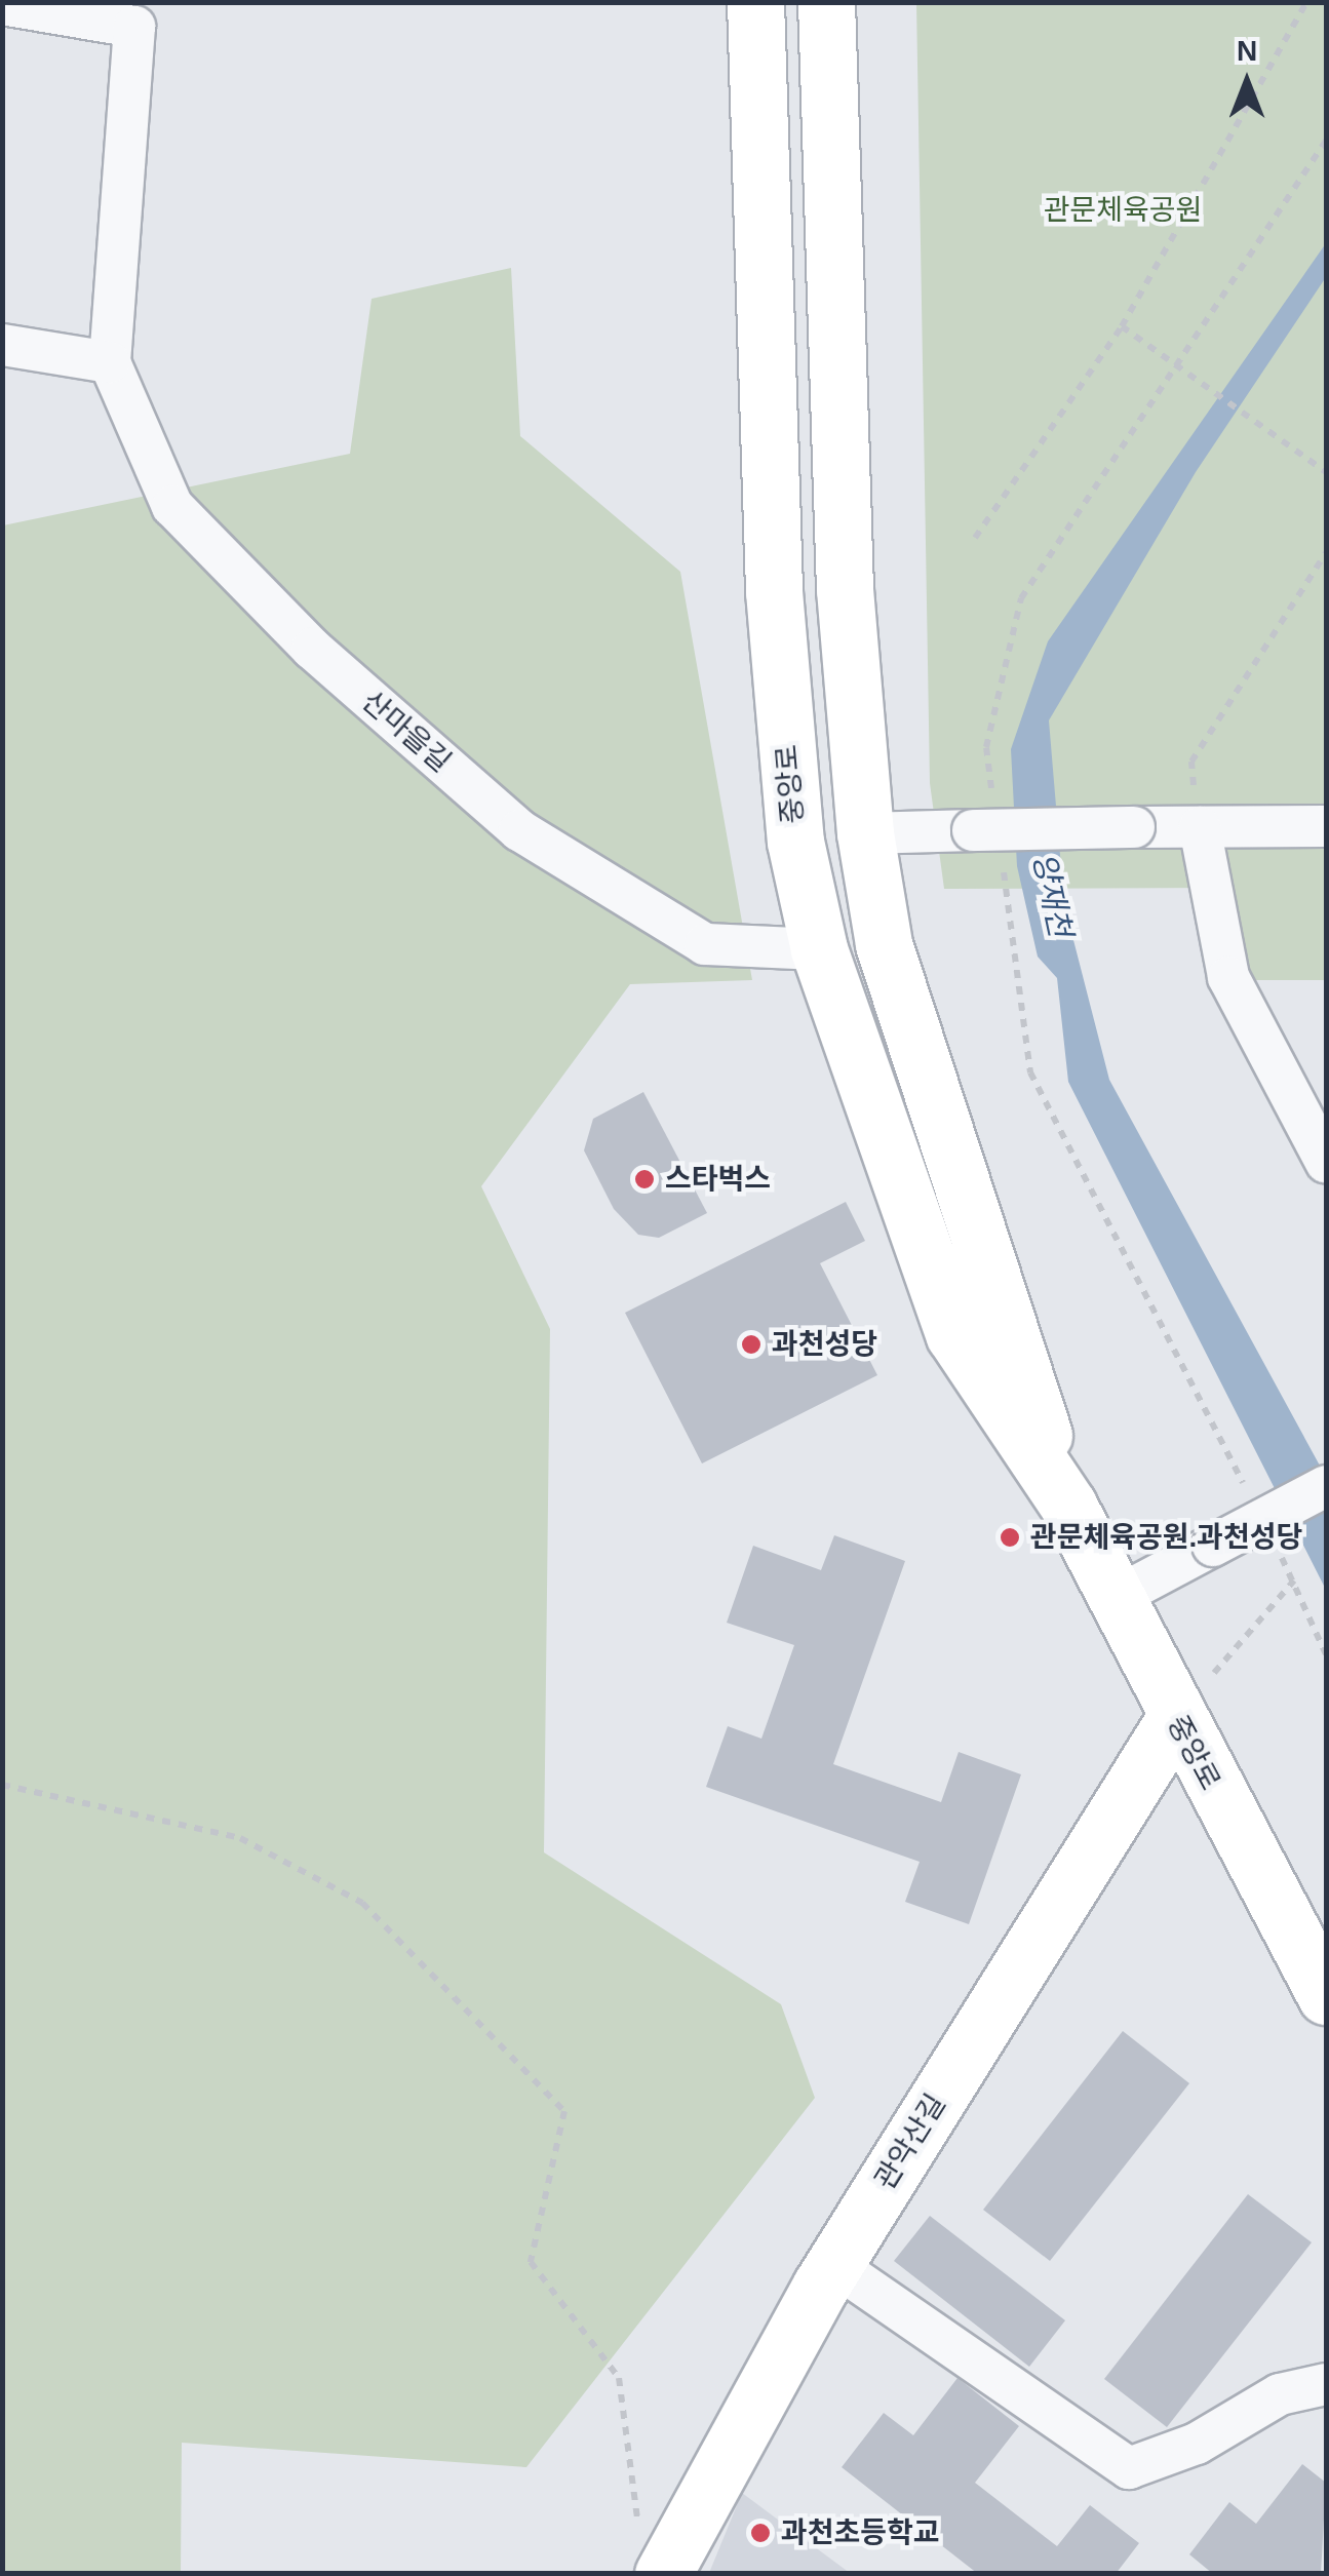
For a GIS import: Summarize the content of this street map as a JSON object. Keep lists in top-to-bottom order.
{
  "streets": {
    "street": ["산마을길", "중앙로", "관악산길"]
  },
  "crossings": [
    ["산마을길", "중앙로"],
    ["중앙로", "관악산길"]
  ],
  "water": ["양재천"],
  "parks": ["관문체육공원"],
  "places": [
    "스타벅스",
    "과천성당",
    "관문체육공원.과천성당",
    "과천초등학교"
  ],
  "north": "top"
}
